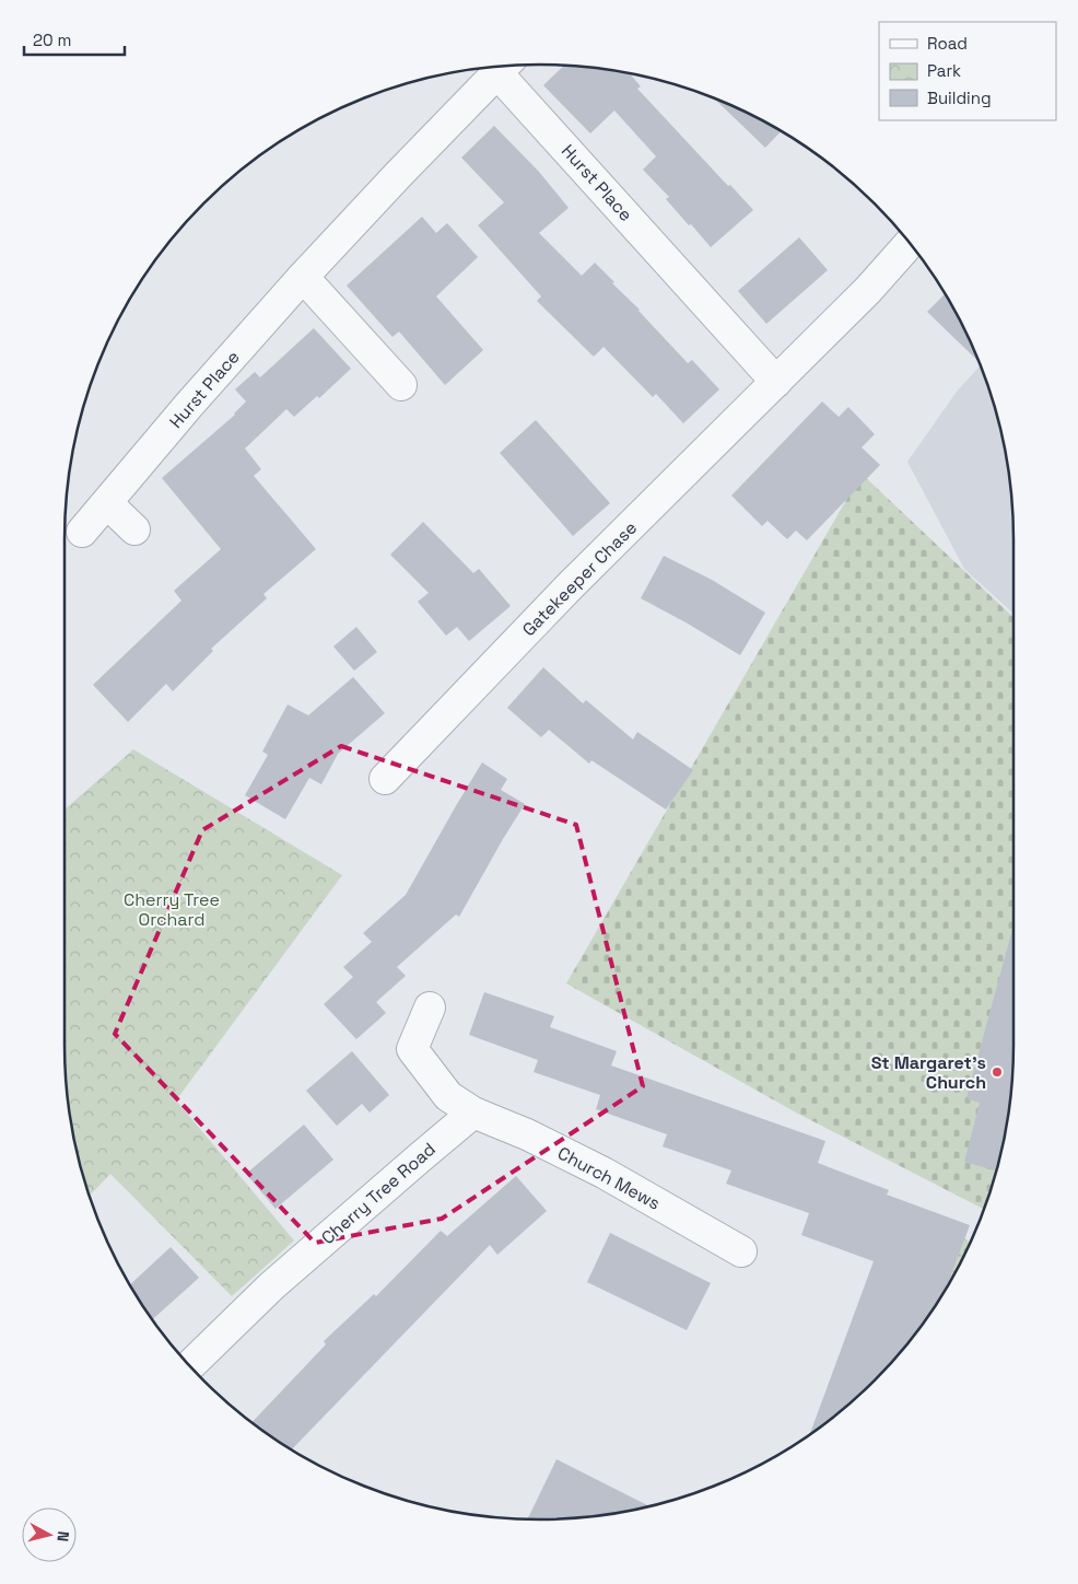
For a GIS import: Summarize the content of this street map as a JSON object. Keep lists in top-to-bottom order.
{
  "streets": {
    "street": [
      "Hurst Place",
      "Gatekeeper Chase",
      "Church Mews",
      "Cherry Tree Road"
    ]
  },
  "crossings": [
    ["Hurst Place", "Gatekeeper Chase"],
    ["Church Mews", "Cherry Tree Road"]
  ],
  "parks": ["Cherry Tree Orchard"],
  "places": ["St Margaret's Church"],
  "legend": ["Road", "Park", "Building"],
  "scale_bar": "20 m",
  "north": "right"
}
